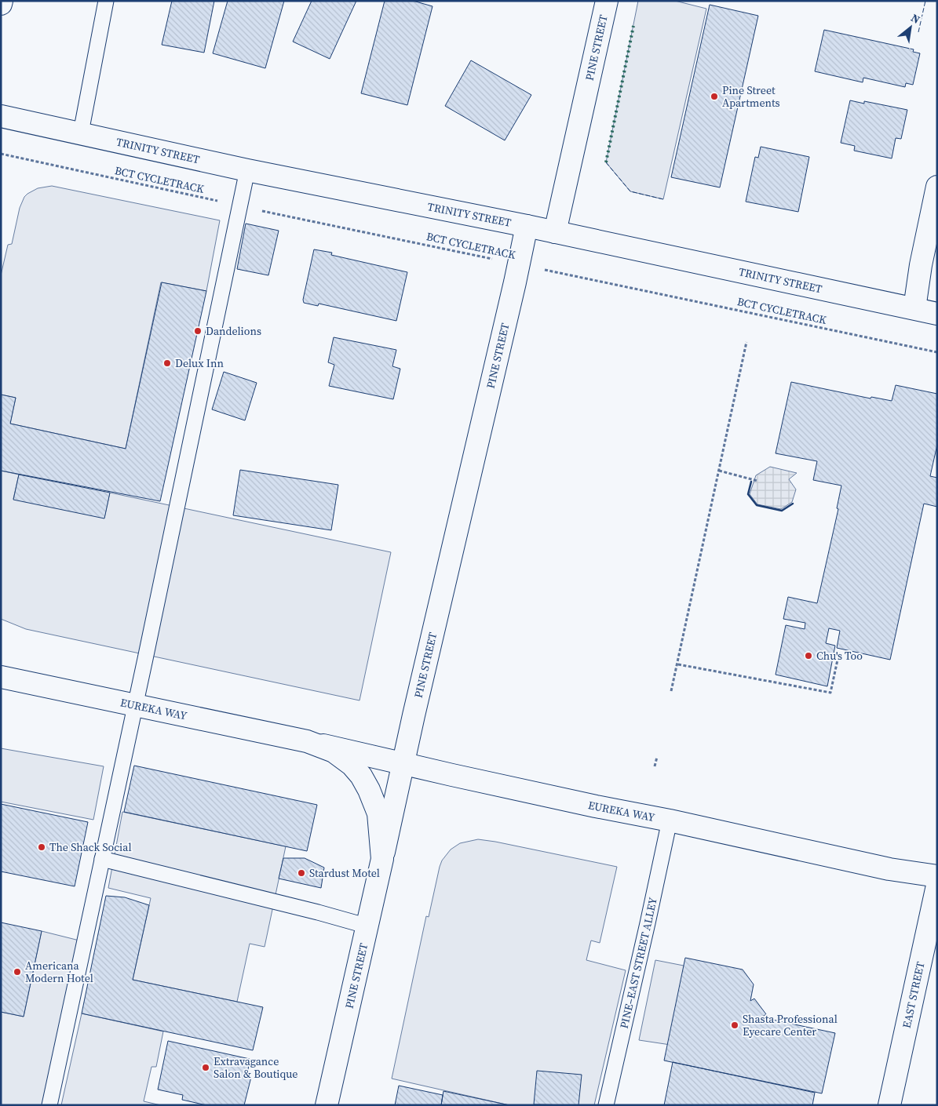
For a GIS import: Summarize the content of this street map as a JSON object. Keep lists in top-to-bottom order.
{
  "streets": {
    "main road": [
      "PINE STREET",
      "TRINITY STREET",
      "EUREKA WAY",
      "EAST STREET"
    ],
    "lane": ["PINE–EAST STREET ALLEY"],
    "path": ["BCT CYCLETRACK"]
  },
  "crossings": [
    ["PINE STREET", "TRINITY STREET"],
    ["PINE STREET", "BCT CYCLETRACK"],
    ["PINE STREET", "EUREKA WAY"],
    ["EUREKA WAY", "PINE–EAST STREET ALLEY"]
  ],
  "places": [
    "Pine Street Apartments",
    "Dandelions",
    "Delux Inn",
    "Chu's Too",
    "The Shack Social",
    "Stardust Motel",
    "Americana Modern Hotel",
    "Shasta Professional Eyecare Center",
    "Extravagance Salon & Boutique"
  ],
  "north": "top right"
}
